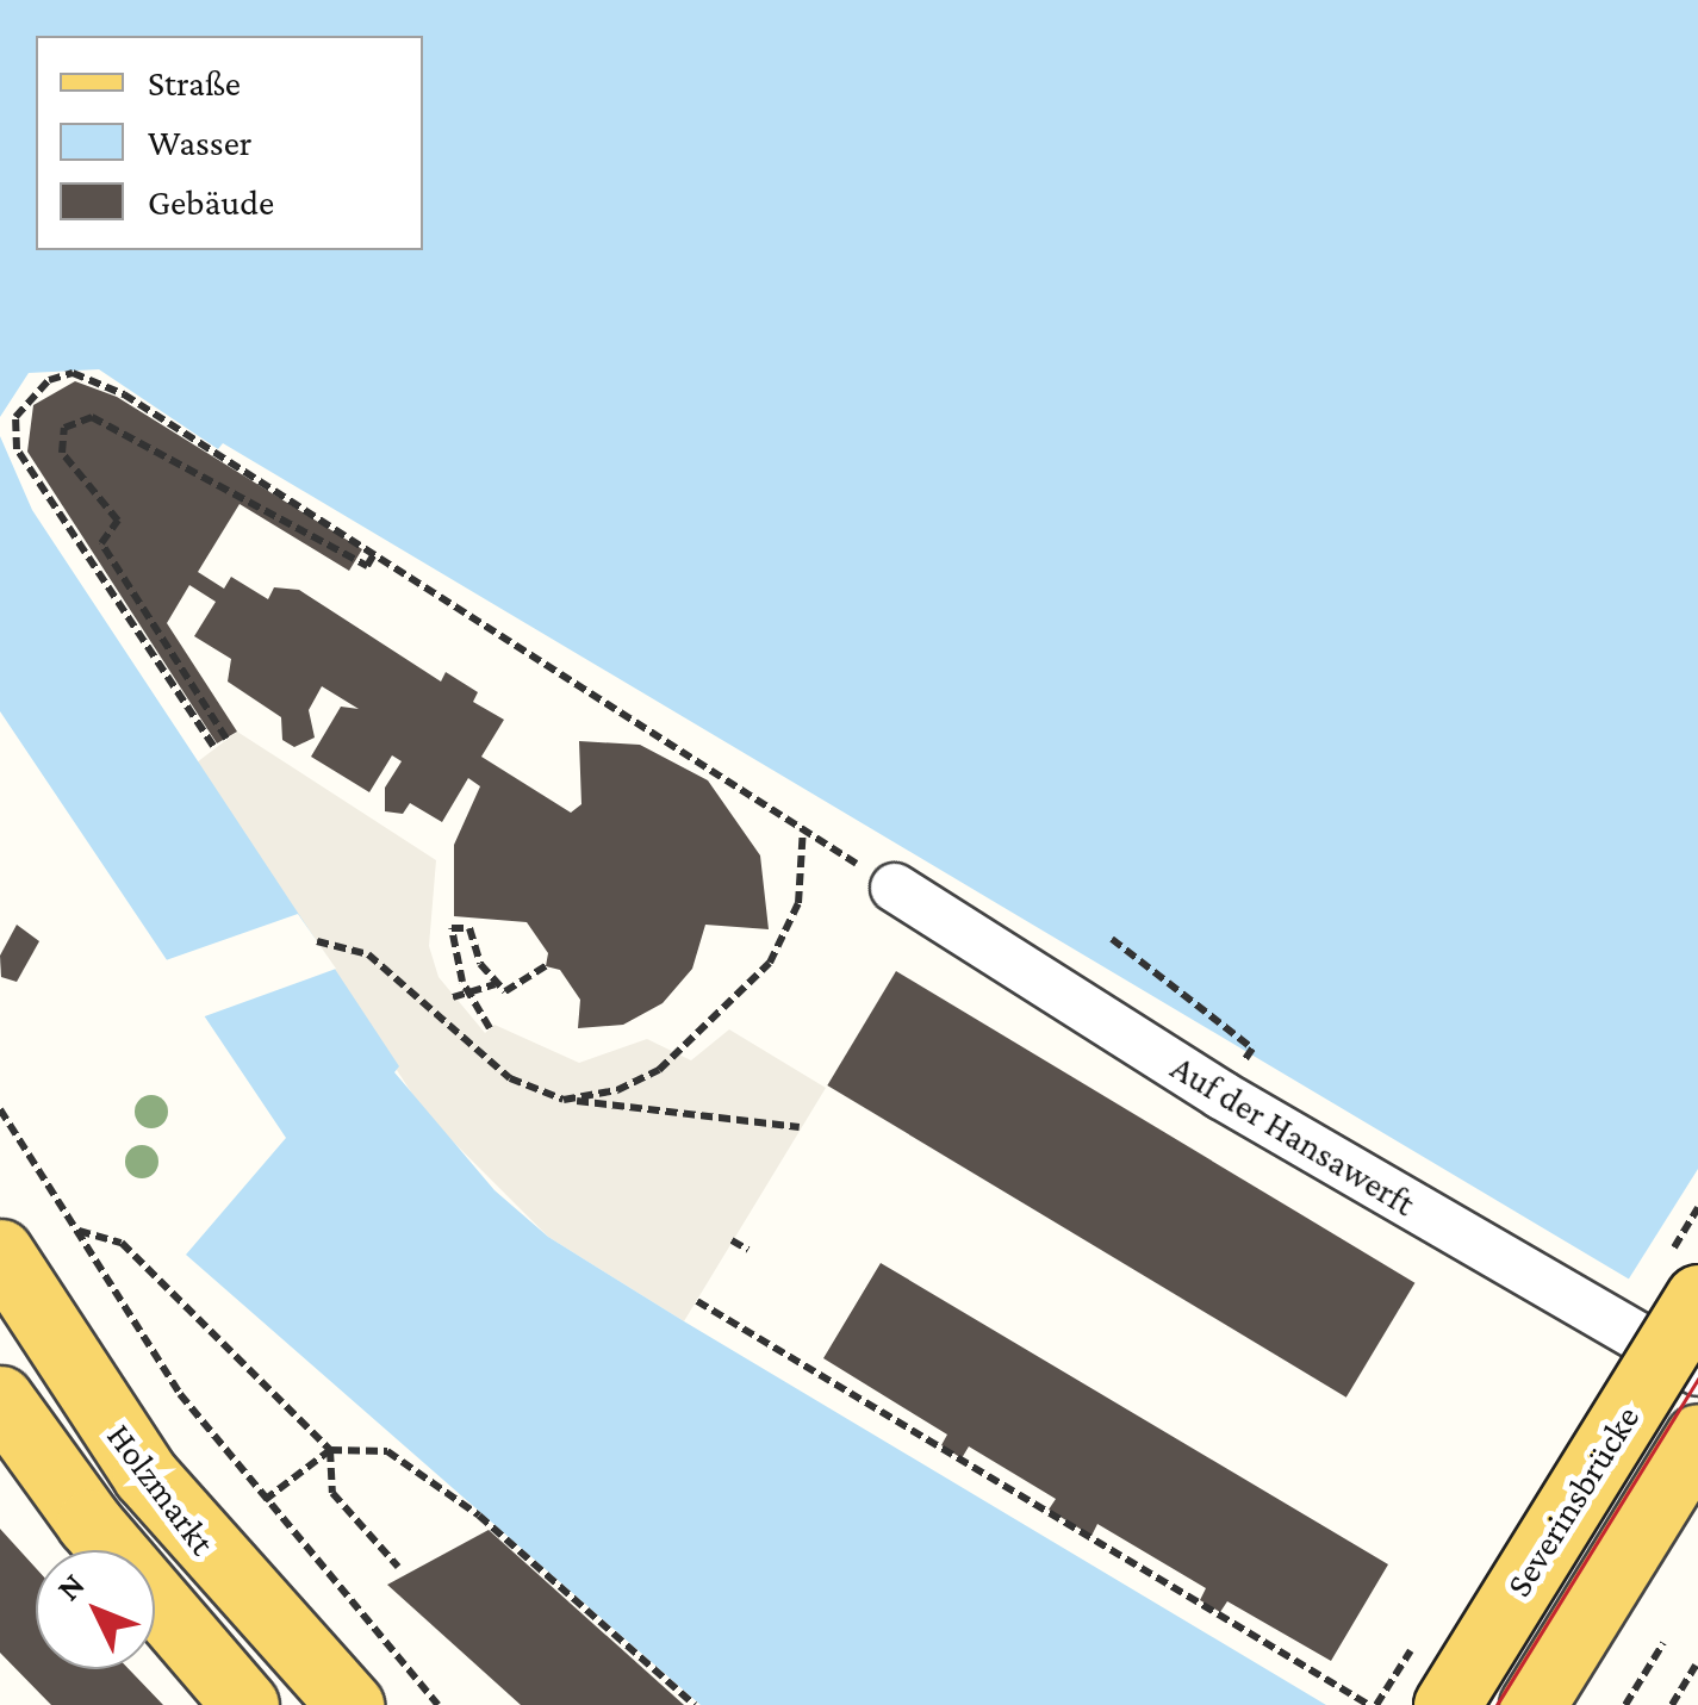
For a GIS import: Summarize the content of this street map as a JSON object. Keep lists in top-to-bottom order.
{
  "streets": {
    "main road": ["Holzmarkt", "Severinsbrücke"],
    "street": ["Auf der Hansawerft"]
  },
  "legend": ["Straße", "Wasser", "Gebäude"],
  "north": "top left"
}
